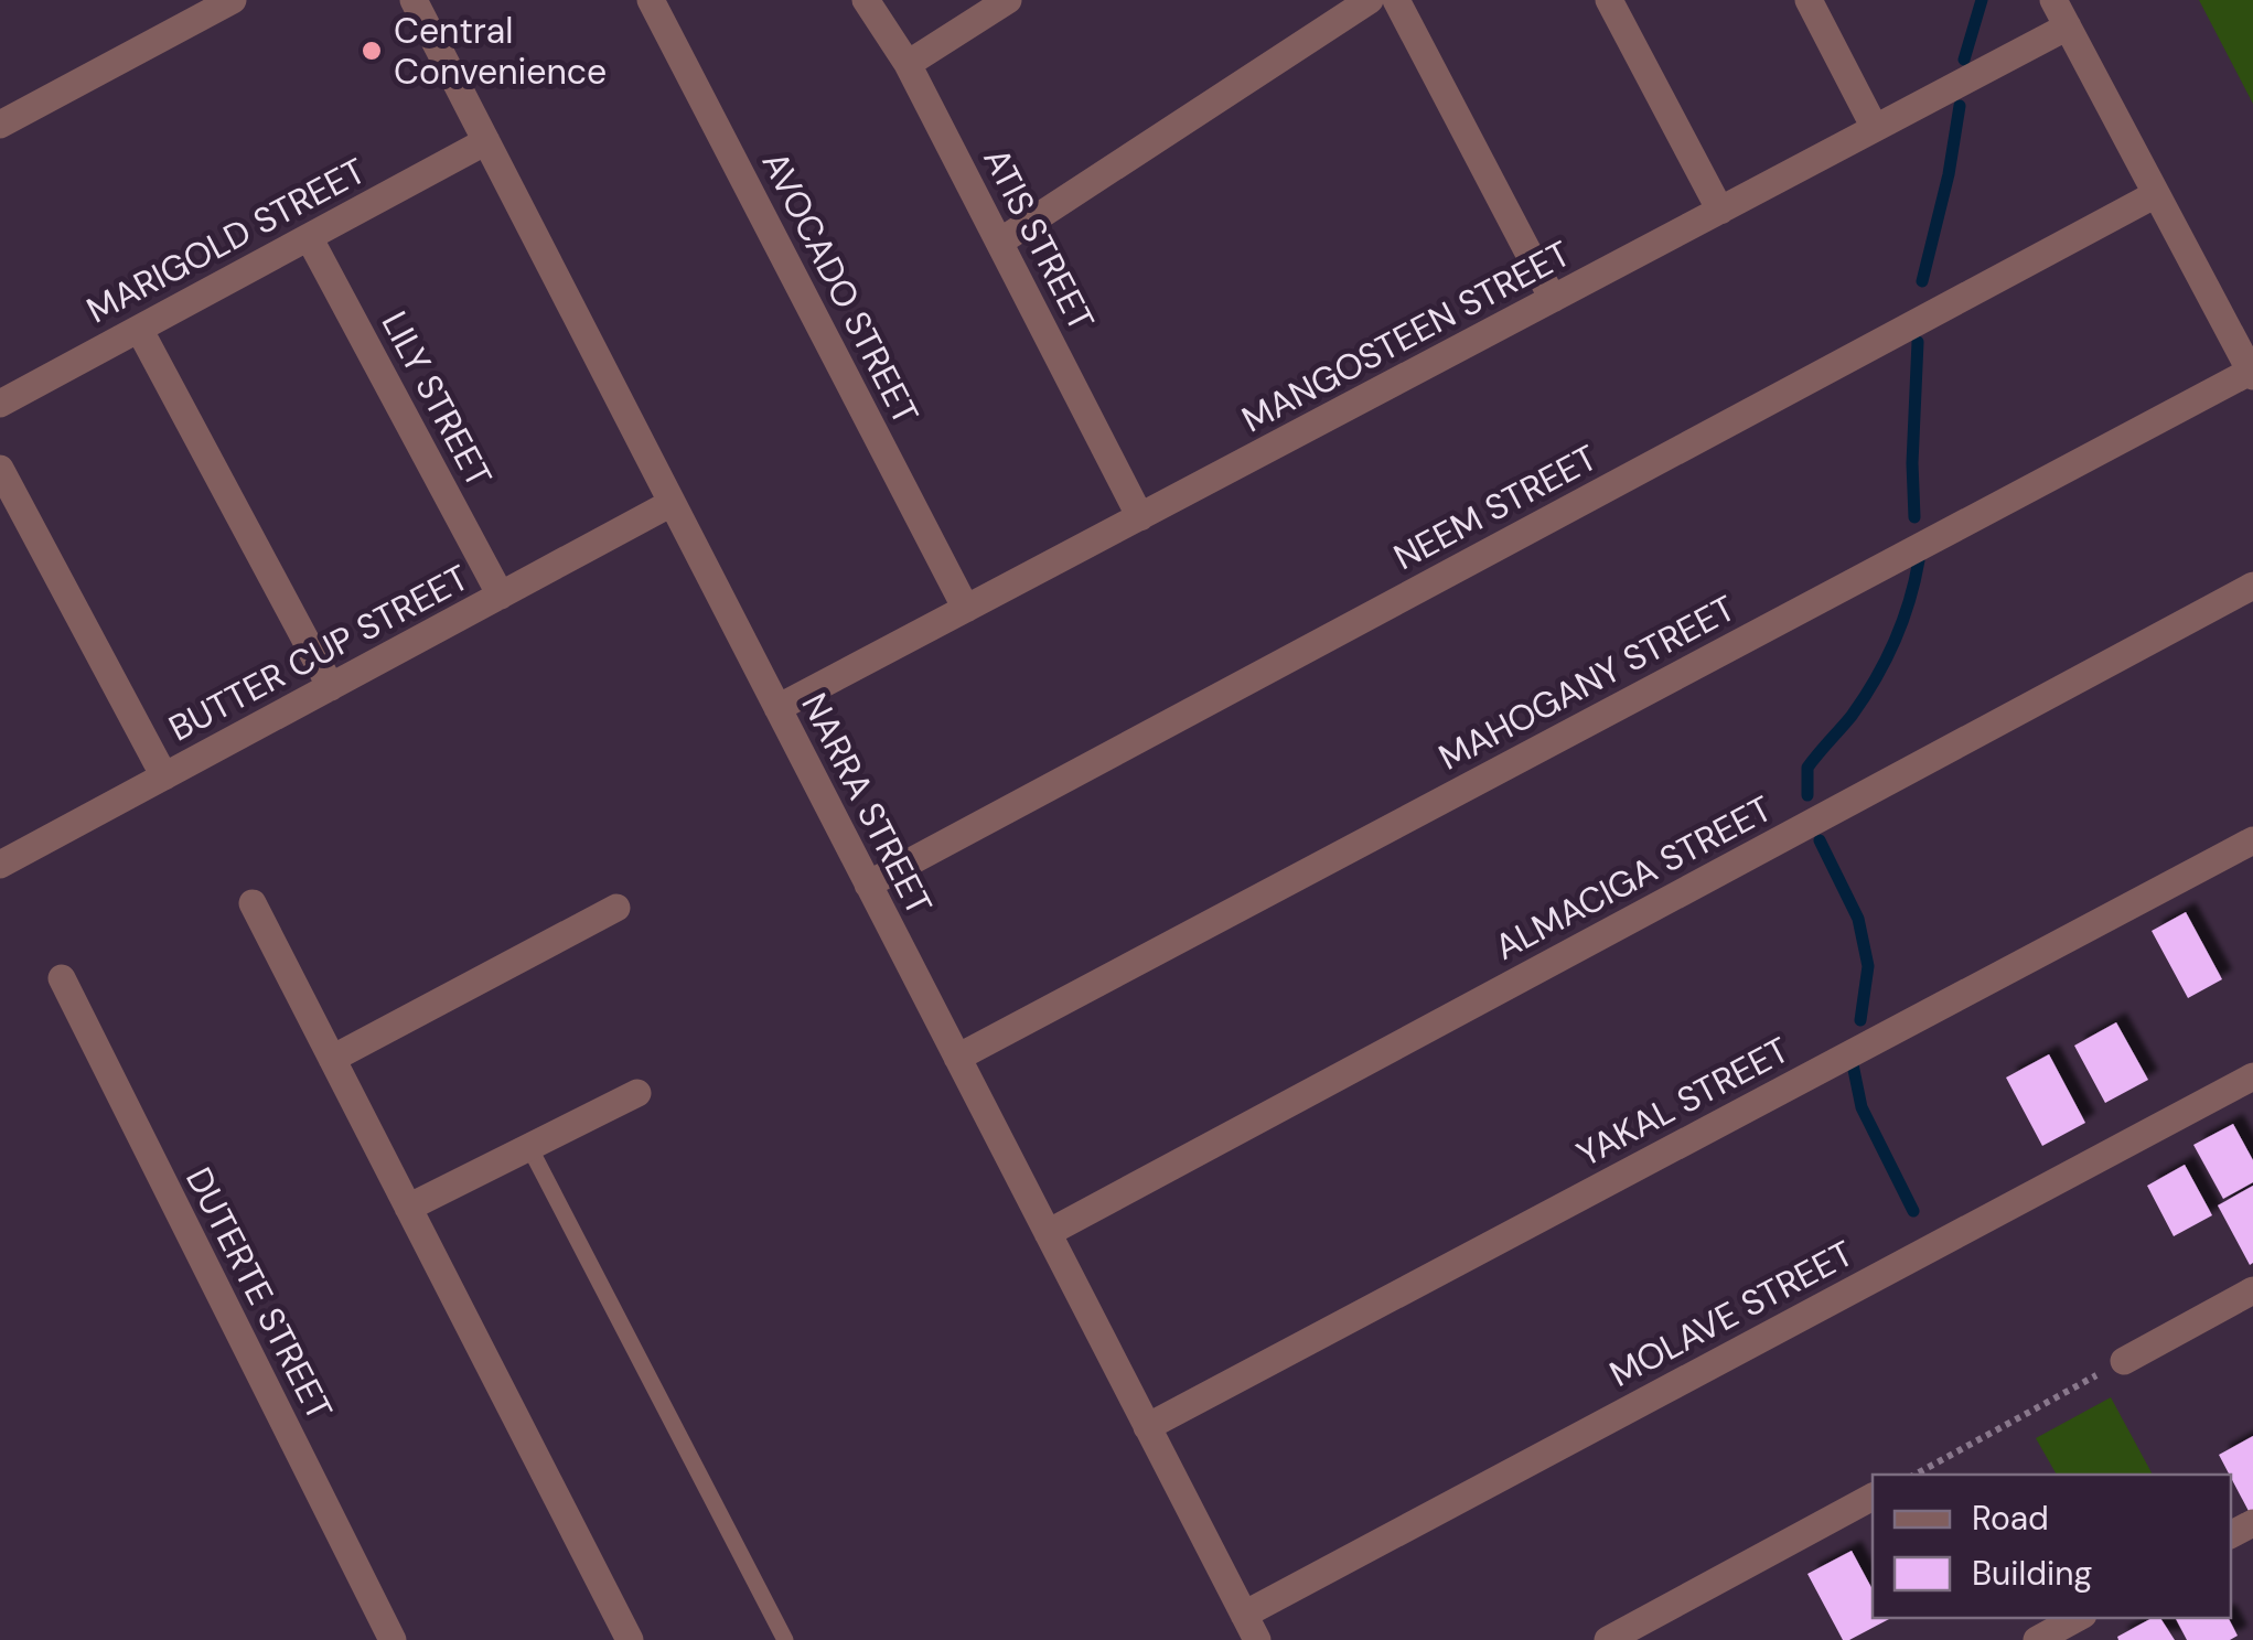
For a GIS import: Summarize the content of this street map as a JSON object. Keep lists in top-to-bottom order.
{
  "streets": {
    "street": [
      "ATIS STREET",
      "MARIGOLD STREET",
      "AVOCADO STREET",
      "MANGOSTEEN STREET",
      "LILY STREET",
      "NEEM STREET",
      "BUTTER CUP STREET",
      "MAHOGANY STREET",
      "NARRA STREET",
      "ALMACIGA STREET",
      "YAKAL STREET",
      "DUTERTE STREET",
      "MOLAVE STREET"
    ]
  },
  "crossings": [
    ["ATIS STREET", "MANGOSTEEN STREET"],
    ["MARIGOLD STREET", "LILY STREET"],
    ["MARIGOLD STREET", "NARRA STREET"],
    ["AVOCADO STREET", "MANGOSTEEN STREET"],
    ["MANGOSTEEN STREET", "NARRA STREET"],
    ["LILY STREET", "BUTTER CUP STREET"],
    ["NEEM STREET", "NARRA STREET"],
    ["BUTTER CUP STREET", "NARRA STREET"],
    ["MAHOGANY STREET", "NARRA STREET"],
    ["NARRA STREET", "ALMACIGA STREET"],
    ["NARRA STREET", "YAKAL STREET"],
    ["NARRA STREET", "MOLAVE STREET"]
  ],
  "places": ["Central Convenience"],
  "legend": ["Road", "Building"]
}
